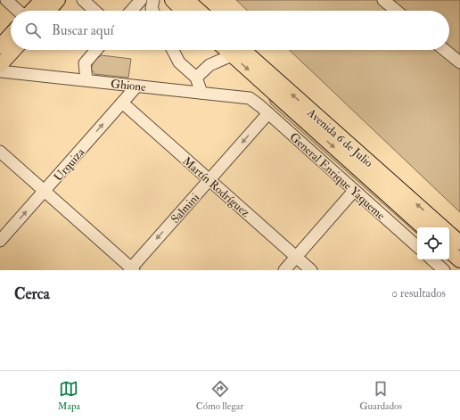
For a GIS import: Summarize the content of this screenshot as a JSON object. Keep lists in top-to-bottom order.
{
  "streets": {
    "main road": ["Avenida 6 de Julio"],
    "street": [
      "Ghione",
      "Urquiza",
      "General Enrique Yaqueme",
      "Martín Rodríguez",
      "Salmini"
    ]
  },
  "crossings": [
    ["Ghione", "Urquiza"],
    ["Ghione", "General Enrique Yaqueme"],
    ["Urquiza", "Martín Rodríguez"],
    ["General Enrique Yaqueme", "Salmini"],
    ["Martín Rodríguez", "Salmini"]
  ],
  "one_way": ["Urquiza", "Salmini"],
  "page": {
    "search": "Buscar aquí",
    "heading": ["Cerca", "0 resultados"],
    "nav": ["Mapa", "Cómo llegar", "Guardados"]
  }
}
